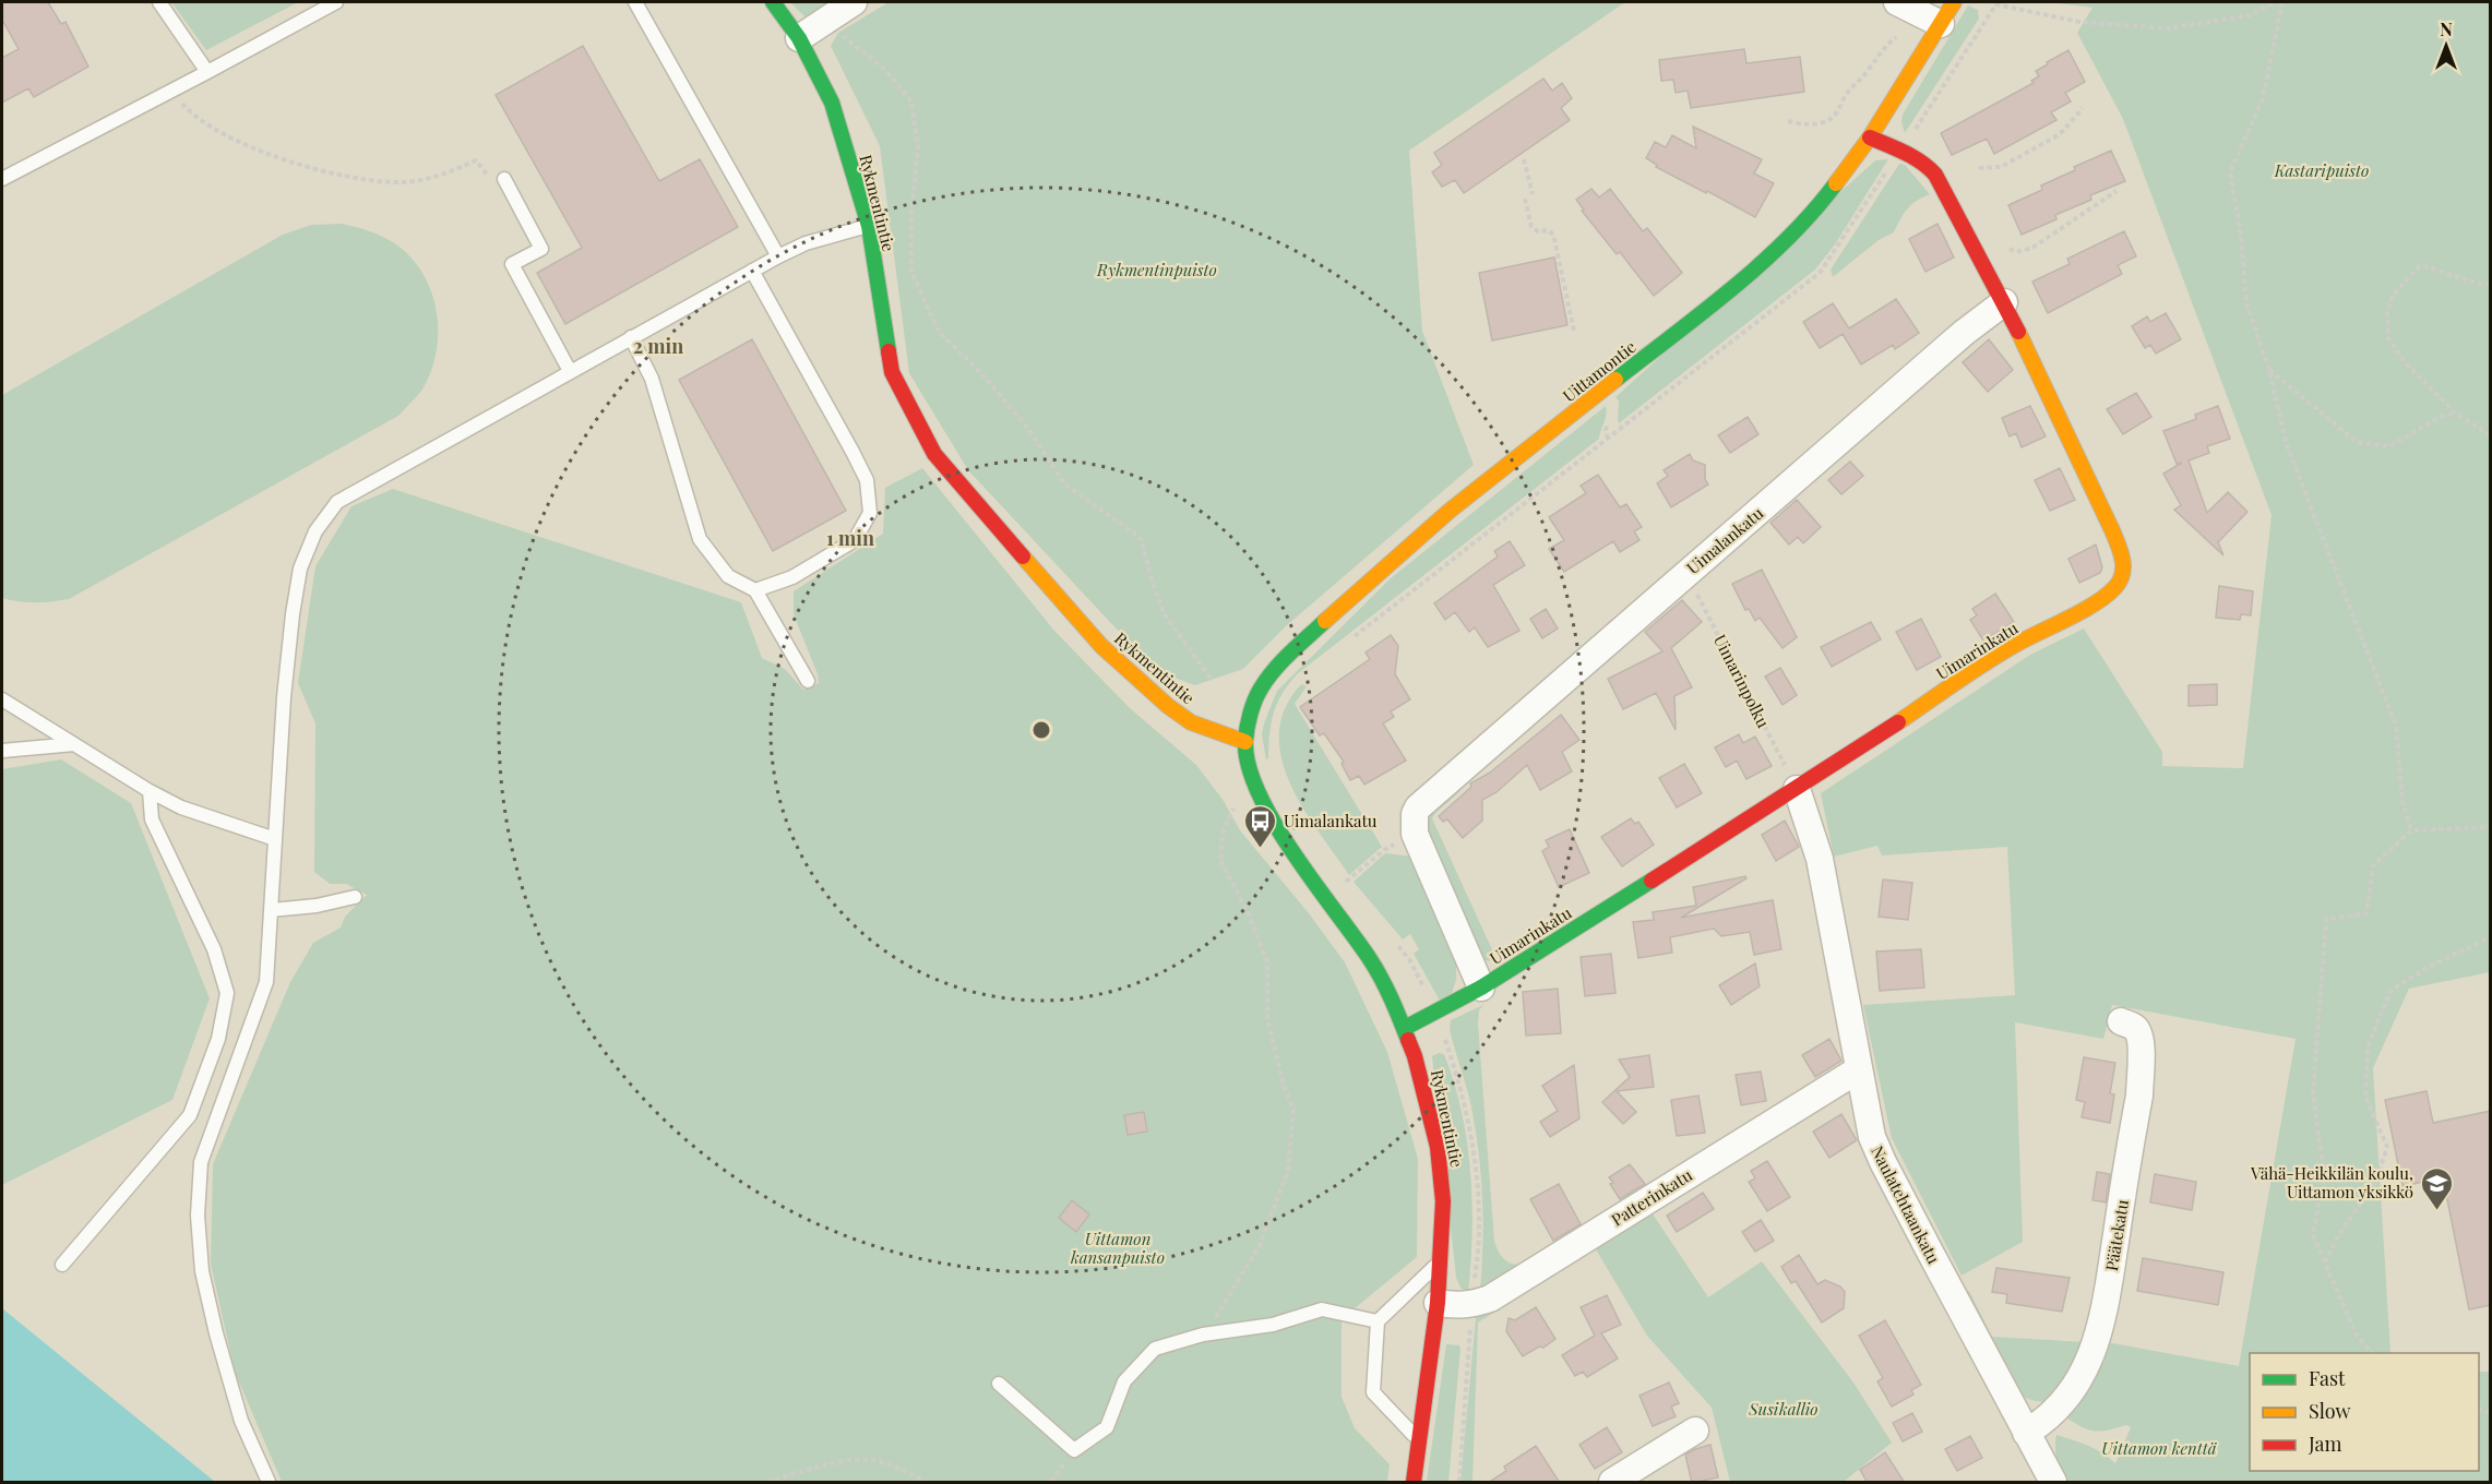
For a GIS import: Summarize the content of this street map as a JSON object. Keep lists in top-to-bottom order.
{
  "streets": {
    "street": [
      "Rykmentintie",
      "Uittamontie",
      "Uimalankatu",
      "Uimarinkatu",
      "Patterinkatu",
      "Naulatehtaankatu",
      "Päätekatu"
    ],
    "path": ["Uimarinpolku"]
  },
  "crossings": [
    ["Rykmentintie", "Uittamontie"],
    ["Rykmentintie", "Uimarinkatu"],
    ["Rykmentintie", "Patterinkatu"],
    ["Uittamontie", "Uimarinkatu"],
    ["Uimalankatu", "Uimarinkatu"],
    ["Uimalankatu", "Uimarinpolku"],
    ["Uimarinkatu", "Uimarinpolku"],
    ["Uimarinkatu", "Naulatehtaankatu"],
    ["Uimarinpolku", "Naulatehtaankatu"],
    ["Patterinkatu", "Naulatehtaankatu"],
    ["Naulatehtaankatu", "Päätekatu"]
  ],
  "parks": [
    "Kastaripuisto",
    "Rykmentinpuisto",
    "Uittamon kansanpuisto",
    "Susikallio",
    "Uittamon kenttä"
  ],
  "places": {
    "bus stop": ["Uimalankatu"],
    "school or university": ["Vähä-Heikkilän koulu, Uittamon yksikkö"]
  },
  "legend": ["Fast", "Slow", "Jam"],
  "north": "top",
  "rings": ["2 min", "1 min"]
}
